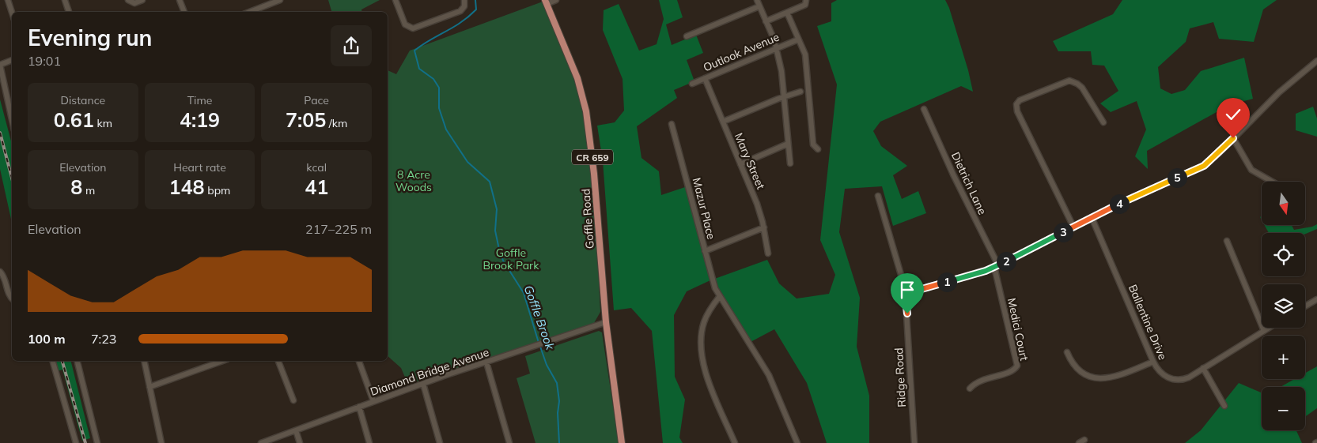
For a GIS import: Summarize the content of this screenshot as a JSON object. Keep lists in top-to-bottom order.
{
  "streets": {
    "main road": ["CR 659", "Goffle Road"],
    "street": [
      "Outlook Avenue",
      "Mary Street",
      "Dietrich Lane",
      "Mazur Place",
      "Ballentine Drive",
      "Medici Court",
      "Diamond Bridge Avenue",
      "Ridge Road"
    ]
  },
  "crossings": [
    ["Outlook Avenue", "Mary Street"],
    ["Dietrich Lane", "Medici Court"],
    ["Goffle Road", "Diamond Bridge Avenue"]
  ],
  "water": ["Goffle Brook"],
  "parks": ["8 Acre Woods", "Goffle Brook Park"],
  "north": "bottom",
  "page": {
    "heading": ["Evening run", "19:01"],
    "stats": [
      ["Distance", "0.61 km"],
      ["Time", "4:19"],
      ["Pace", "7:05 /km"],
      ["Elevation", "8 m"],
      ["Heart rate", "148 bpm"],
      ["kcal", "41"]
    ],
    "pins": [
      "5",
      "4",
      "3",
      "2",
      "1"
    ],
    "map_buttons": ["+", "−"],
    "chart": ["Elevation", "217–225 m"],
    "list": [
      {
        "name": "100 m",
        "note": "7:23"
      }
    ]
  }
}
